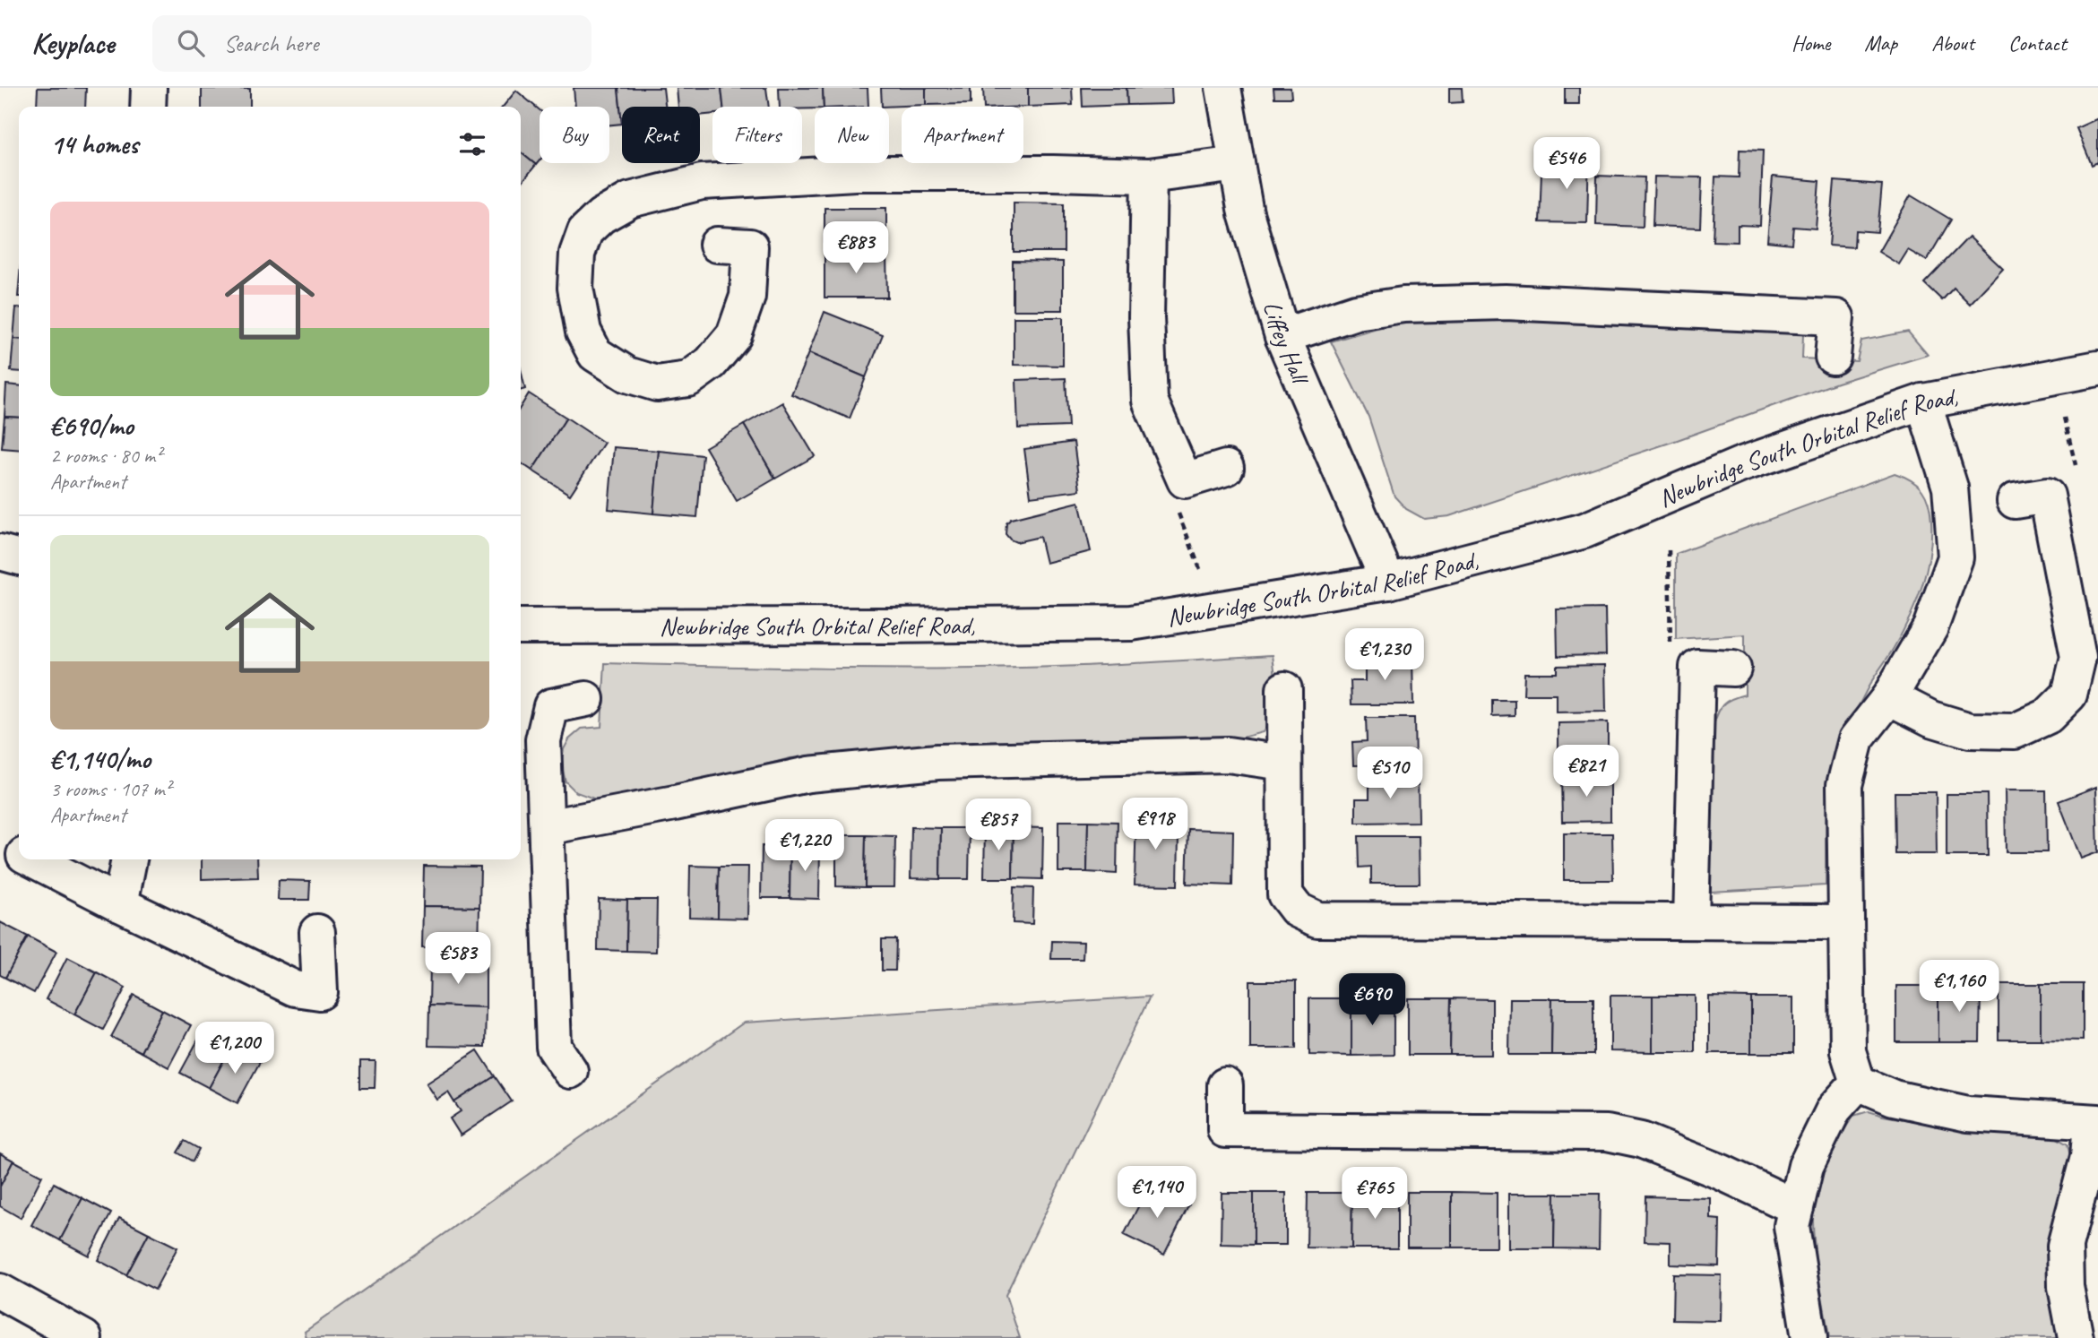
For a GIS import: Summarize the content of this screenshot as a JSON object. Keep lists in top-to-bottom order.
{
  "streets": {
    "street": ["Liffey Hall", "Newbridge South Orbital Relief Road,"]
  },
  "crossings": [
    ["Liffey Hall", "Newbridge South Orbital Relief Road,"]
  ],
  "page": {
    "header": "Keyplace",
    "search": "Search here",
    "nav": [
      "Home",
      "Map",
      "About",
      "Contact"
    ],
    "chip": [
      "Buy",
      "Rent",
      "Filters",
      "New",
      "Apartment"
    ],
    "heading": "14 homes",
    "price": [
      "€546",
      "€883",
      "€1,230",
      "€821",
      "€510",
      "€918",
      "€857",
      "€1,220",
      "€583",
      "€1,160",
      "€690",
      "€1,200",
      "€1,140",
      "€765"
    ],
    "list": [
      {
        "name": "€690/mo",
        "note": "2 rooms · 80 m² · Apartment"
      },
      {
        "name": "€1,140/mo",
        "note": "3 rooms · 107 m² · Apartment"
      }
    ]
  }
}
